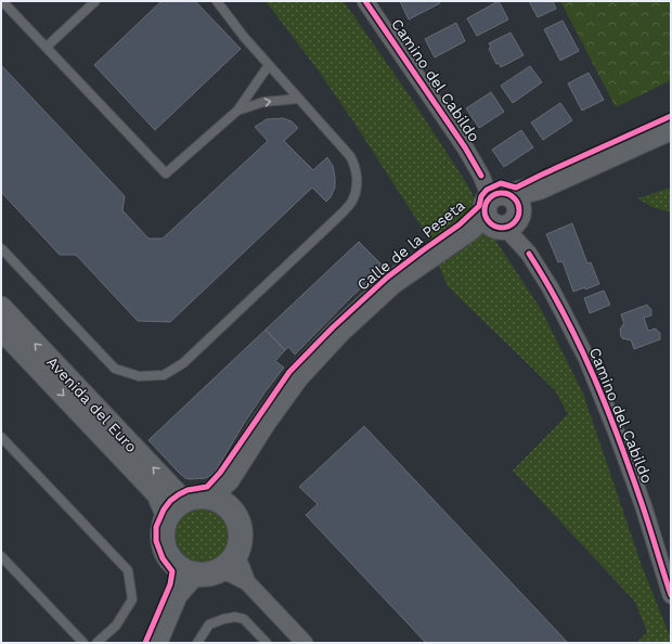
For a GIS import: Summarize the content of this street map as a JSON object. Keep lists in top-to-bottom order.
{
  "streets": {
    "main road": ["Calle de la Peseta"],
    "street": ["Camino del Cabildo", "Avenida del Euro"]
  },
  "crossings": [
    ["Camino del Cabildo", "Calle de la Peseta"],
    ["Calle de la Peseta", "Avenida del Euro"]
  ]
}
